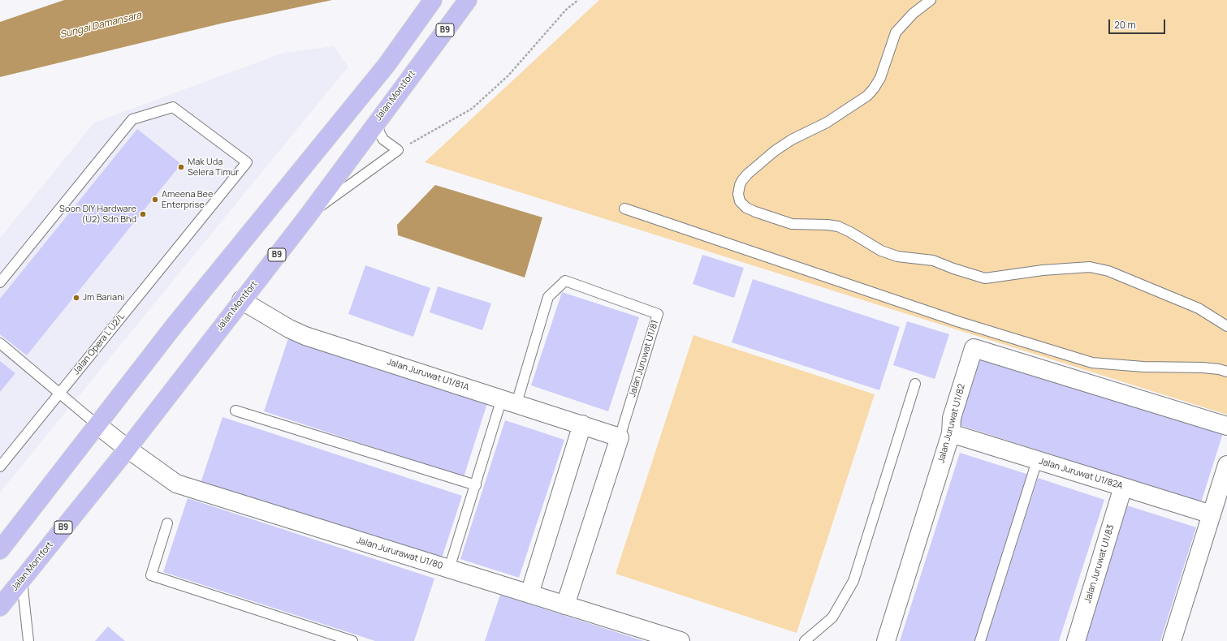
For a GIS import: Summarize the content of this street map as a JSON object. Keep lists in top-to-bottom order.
{
  "streets": {
    "main road": ["B9", "Jalan Montfort"],
    "street": [
      "Jalan Juruwat U1/81",
      "Jalan Juruwat U1/81A",
      "Jalan Juruwat U1/82",
      "Jalan Juruwat U1/82A",
      "Jalan Jururawat U1/80",
      "Jalan Juruwat U1/83"
    ],
    "lane": ["Jalan Opera L U2/L"]
  },
  "crossings": [
    ["Jalan Montfort", "Jalan Juruwat U1/81A"],
    ["Jalan Montfort", "Jalan Jururawat U1/80"],
    ["Jalan Juruwat U1/81", "Jalan Juruwat U1/81A"],
    ["Jalan Juruwat U1/81", "Jalan Jururawat U1/80"],
    ["Jalan Juruwat U1/82", "Jalan Juruwat U1/82A"],
    ["Jalan Juruwat U1/82A", "Jalan Juruwat U1/83"]
  ],
  "water": ["Sungai Damansara"],
  "places": [
    "Mak Uda Selera Timur",
    "Ameena Bee Enterprise",
    "Soon DIY Hardware (U2) Sdn Bhd",
    "Jm Bariani"
  ],
  "scale_bar": "20 m"
}
